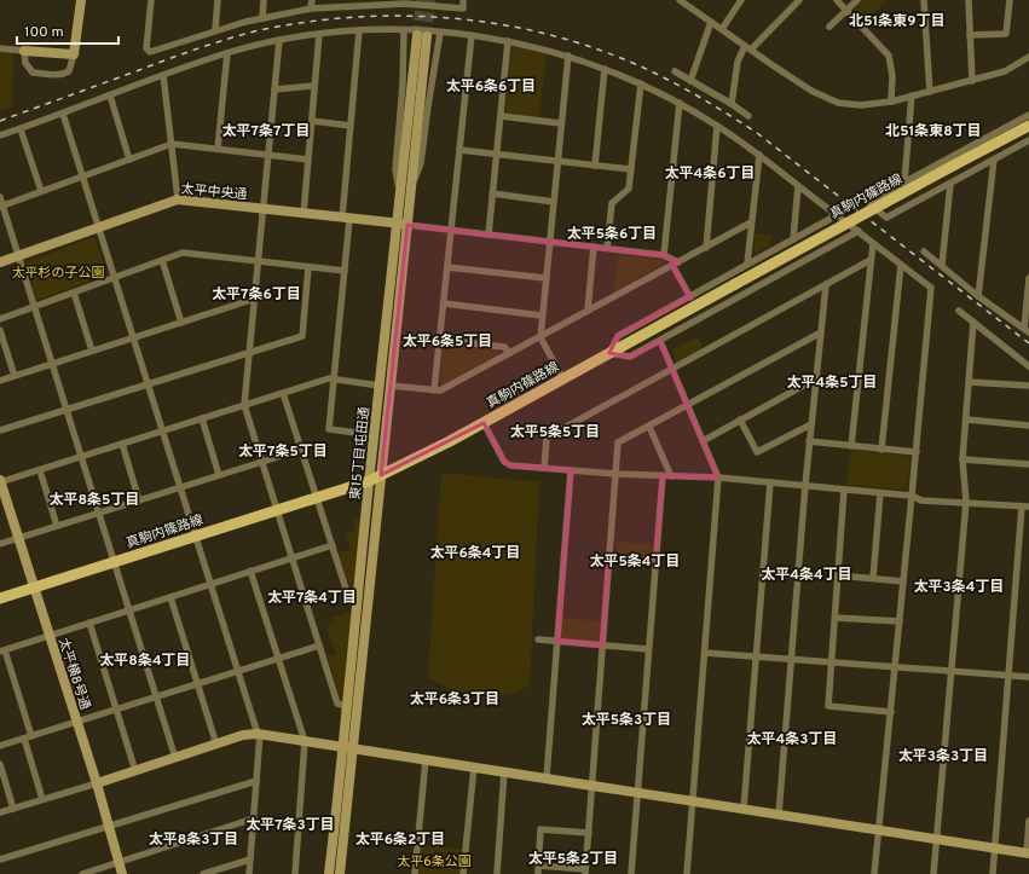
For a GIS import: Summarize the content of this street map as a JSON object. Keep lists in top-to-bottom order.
{
  "streets": {
    "main road": ["真駒内篠路線"],
    "street": ["太平中央通", "東15丁目屯田通", "太平横8号通"]
  },
  "crossings": [
    ["太平中央通", "東15丁目屯田通"],
    ["真駒内篠路線", "東15丁目屯田通"],
    ["真駒内篠路線", "太平横8号通"]
  ],
  "districts": [
    "北51条東9丁目",
    "太平6条6丁目",
    "太平7条7丁目",
    "北51条東8丁目",
    "太平4条6丁目",
    "太平5条6丁目",
    "太平7条6丁目",
    "太平6条5丁目",
    "太平4条5丁目",
    "太平5条5丁目",
    "太平7条5丁目",
    "太平8条5丁目",
    "太平6条4丁目",
    "太平5条4丁目",
    "太平4条4丁目",
    "太平3条4丁目",
    "太平7条4丁目",
    "太平8条4丁目",
    "太平6条3丁目",
    "太平5条3丁目",
    "太平4条3丁目",
    "太平3条3丁目",
    "太平7条3丁目",
    "太平8条3丁目",
    "太平6条2丁目",
    "太平5条2丁目"
  ],
  "parks": ["太平杉の子公園", "太平6条公園"],
  "scale_bar": "100 m"
}
